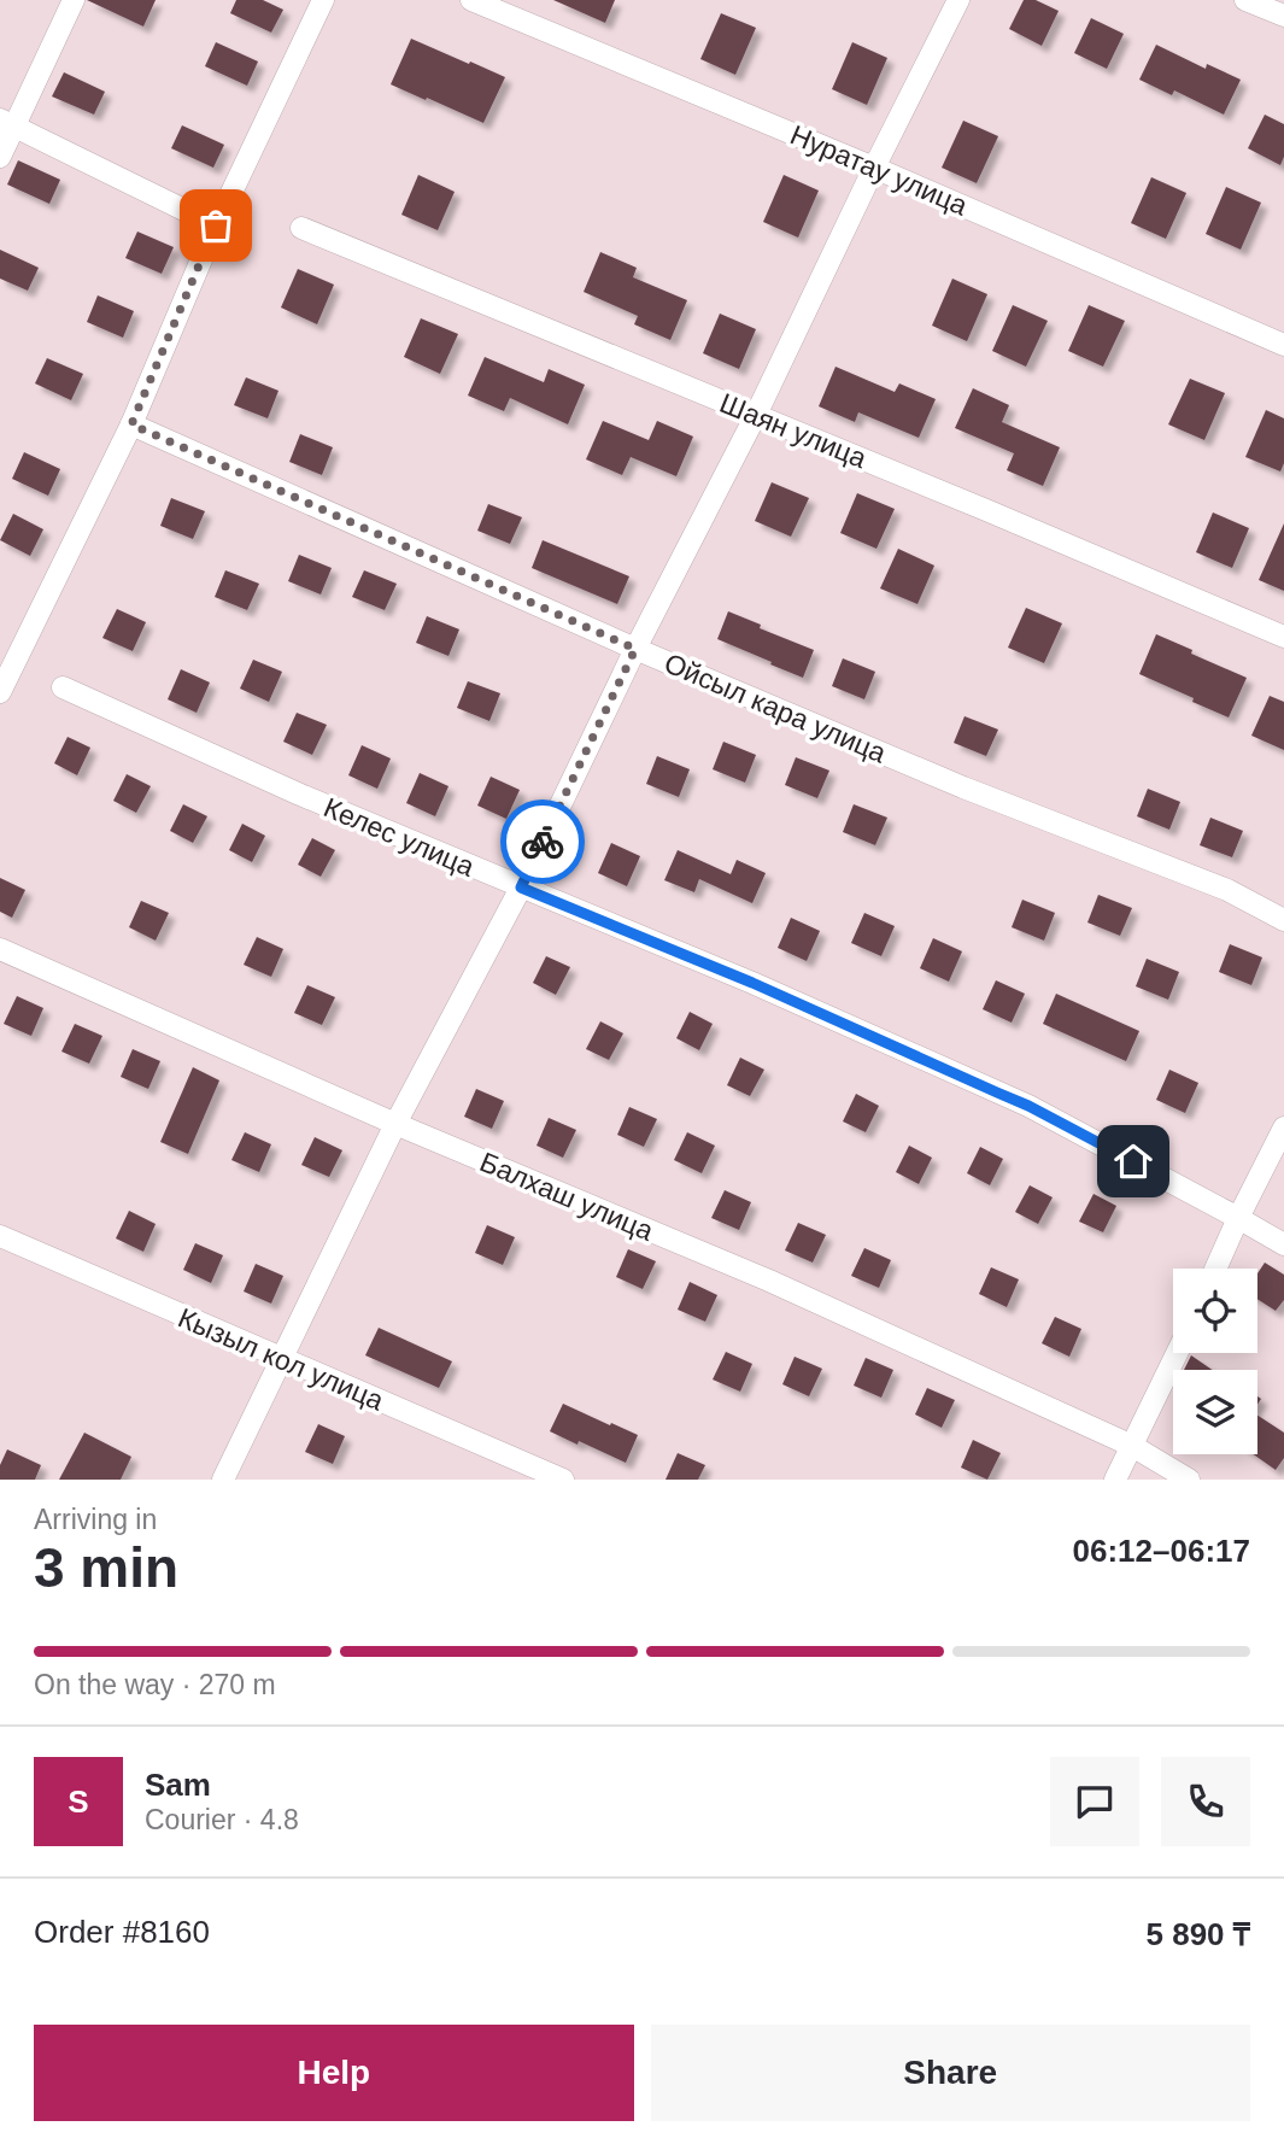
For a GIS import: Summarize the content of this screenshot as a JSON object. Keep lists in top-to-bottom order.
{
  "streets": {
    "street": [
      "Нуратау улица",
      "Шаян улица",
      "Ойсыл кара улица",
      "Келес улица",
      "Балхаш улица",
      "Кызыл кол улица"
    ]
  },
  "page": {
    "heading": ["3 min", "Arriving in", "06:12–06:17"],
    "panel": [
      "Sam",
      "Courier · 4.8",
      "Order #8160",
      "5 890 ₸"
    ],
    "bar": "On the way · 270 m",
    "round": "S",
    "buttons": ["Help", "Share"]
  }
}
